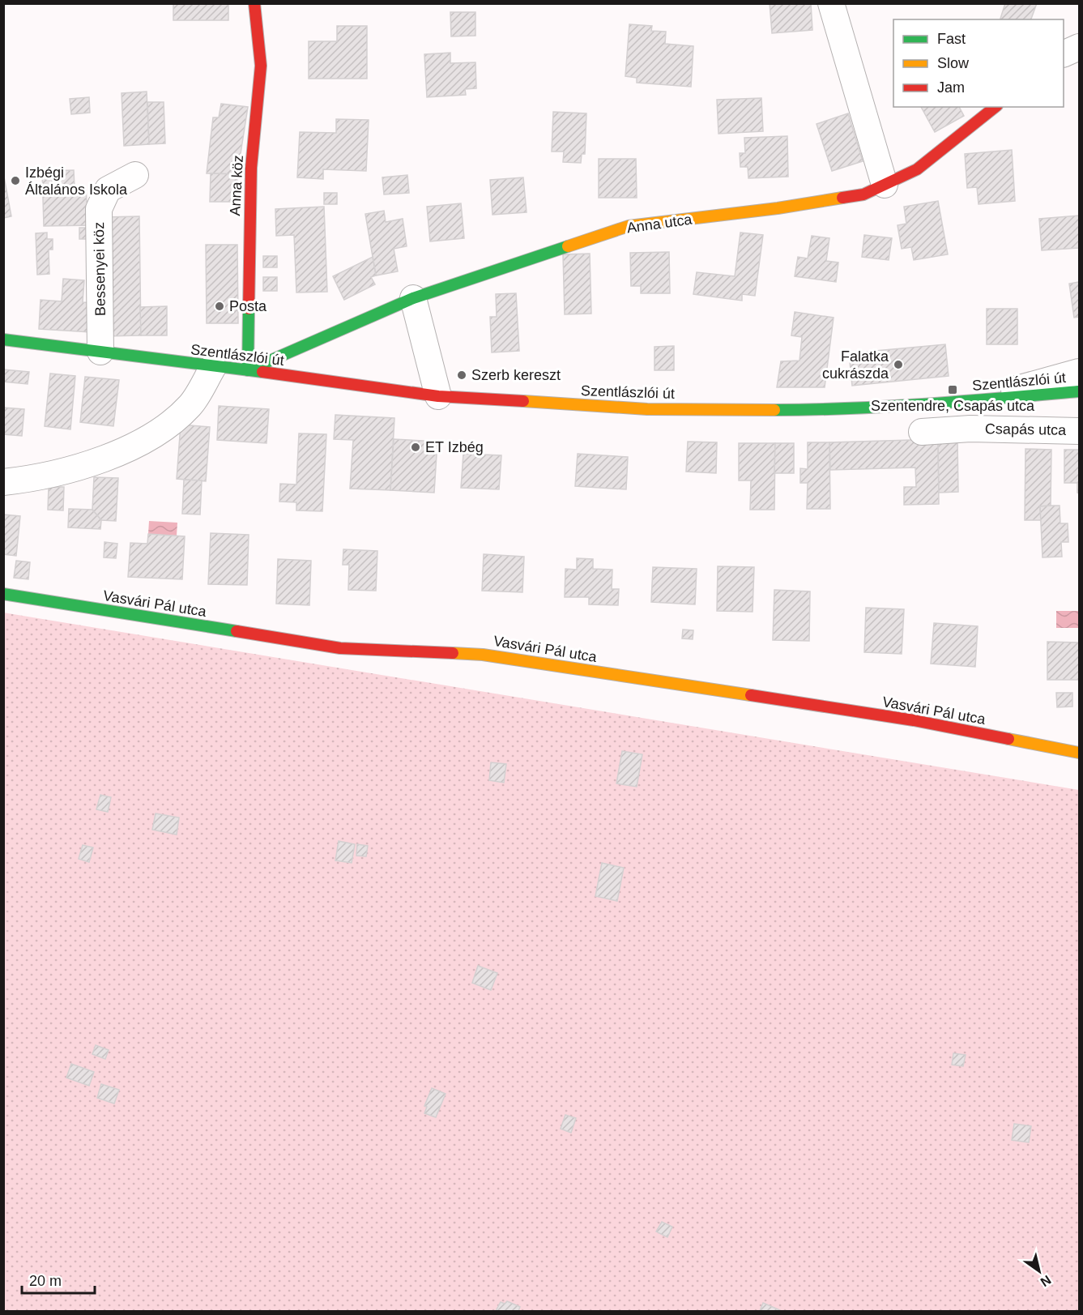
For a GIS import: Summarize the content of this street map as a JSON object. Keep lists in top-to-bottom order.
{
  "streets": {
    "street": [
      "Anna köz",
      "Anna utca",
      "Bessenyei köz",
      "Szentlászlói út",
      "Csapás utca",
      "Vasvári Pál utca"
    ]
  },
  "crossings": [
    ["Anna köz", "Anna utca"],
    ["Anna köz", "Szentlászlói út"],
    ["Anna utca", "Szentlászlói út"],
    ["Bessenyei köz", "Szentlászlói út"],
    ["Szentlászlói út", "Csapás utca"]
  ],
  "places": {
    "other": [
      "Izbégi Általános Iskola",
      "Posta",
      "Falatka cukrászda",
      "Szerb kereszt",
      "ET Izbég"
    ],
    "transit": ["Szentendre, Csapás utca"]
  },
  "legend": ["Fast", "Slow", "Jam"],
  "scale_bar": "20 m",
  "north": "bottom right"
}
